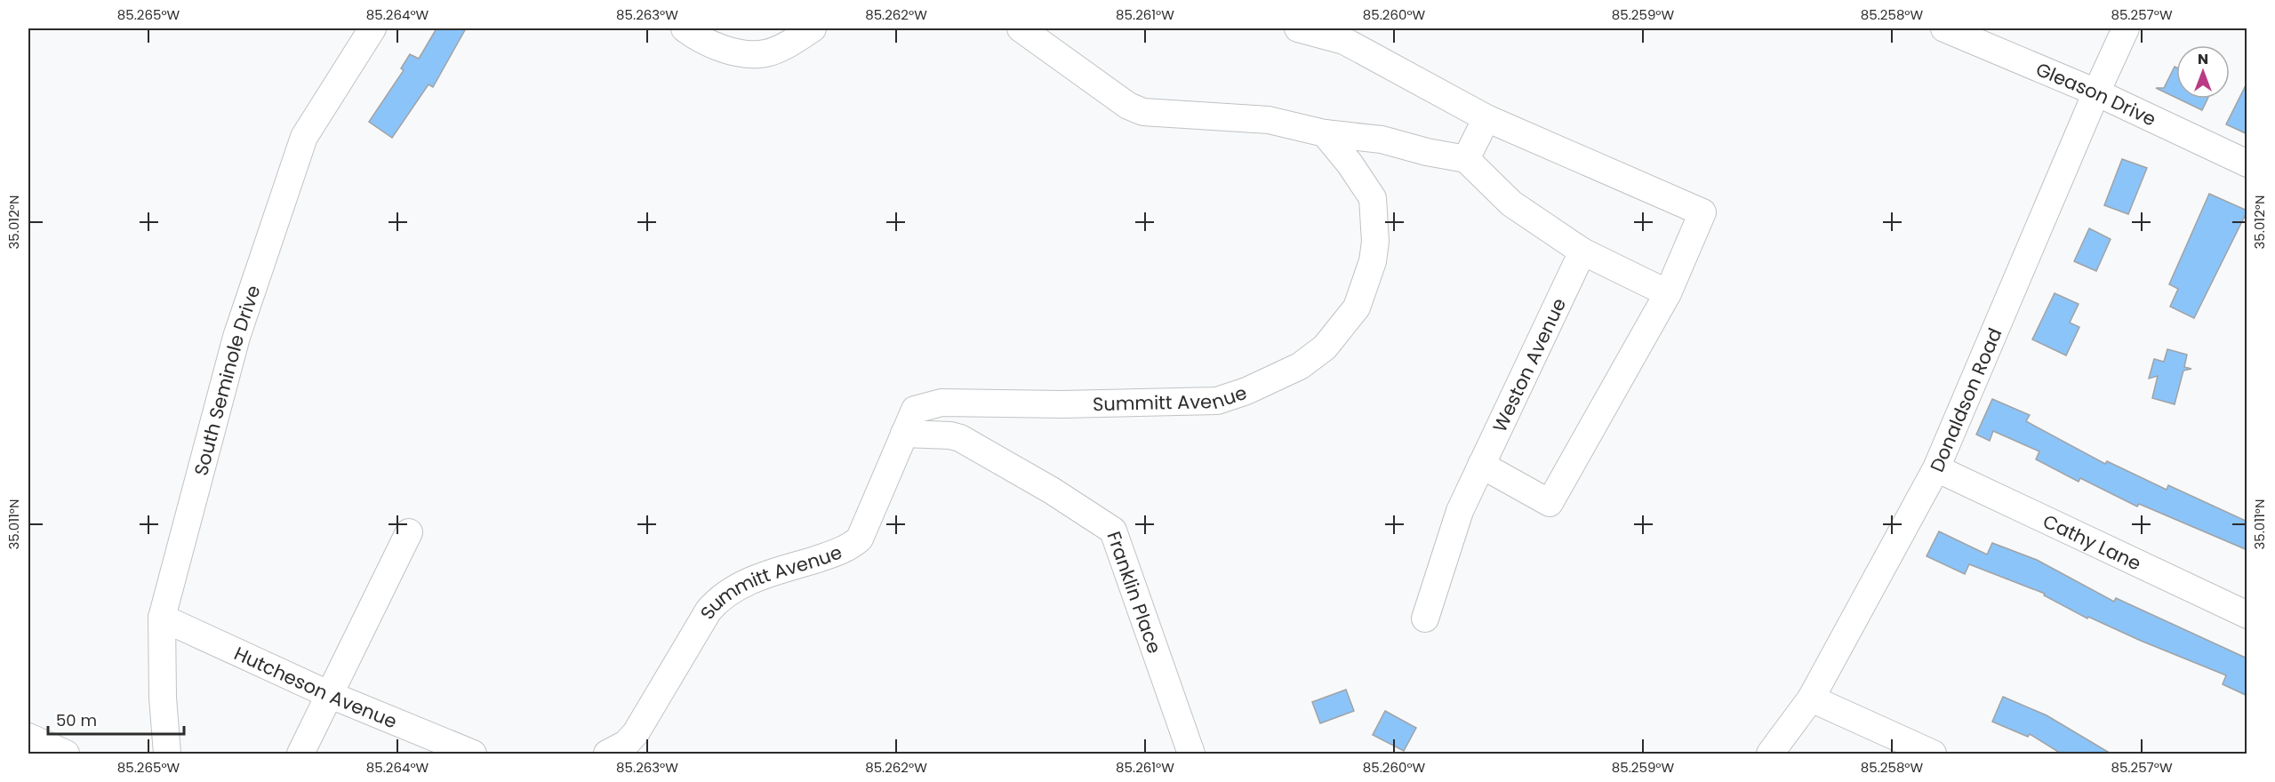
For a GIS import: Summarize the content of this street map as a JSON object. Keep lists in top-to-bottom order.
{
  "streets": {
    "street": [
      "Gleason Drive",
      "Weston Avenue",
      "South Seminole Drive",
      "Summitt Avenue",
      "Donaldson Road",
      "Cathy Lane",
      "Franklin Place",
      "Hutcheson Avenue"
    ]
  },
  "crossings": [
    ["Gleason Drive", "Donaldson Road"],
    ["South Seminole Drive", "Hutcheson Avenue"],
    ["Summitt Avenue", "Franklin Place"],
    ["Donaldson Road", "Cathy Lane"]
  ],
  "scale_bar": "50 m",
  "north": "top",
  "coordinates": [
    "85.265°W",
    "85.264°W",
    "85.263°W",
    "85.262°W",
    "85.261°W",
    "85.260°W",
    "85.259°W",
    "85.258°W",
    "85.257°W",
    "35.012°N",
    "35.011°N"
  ]
}
